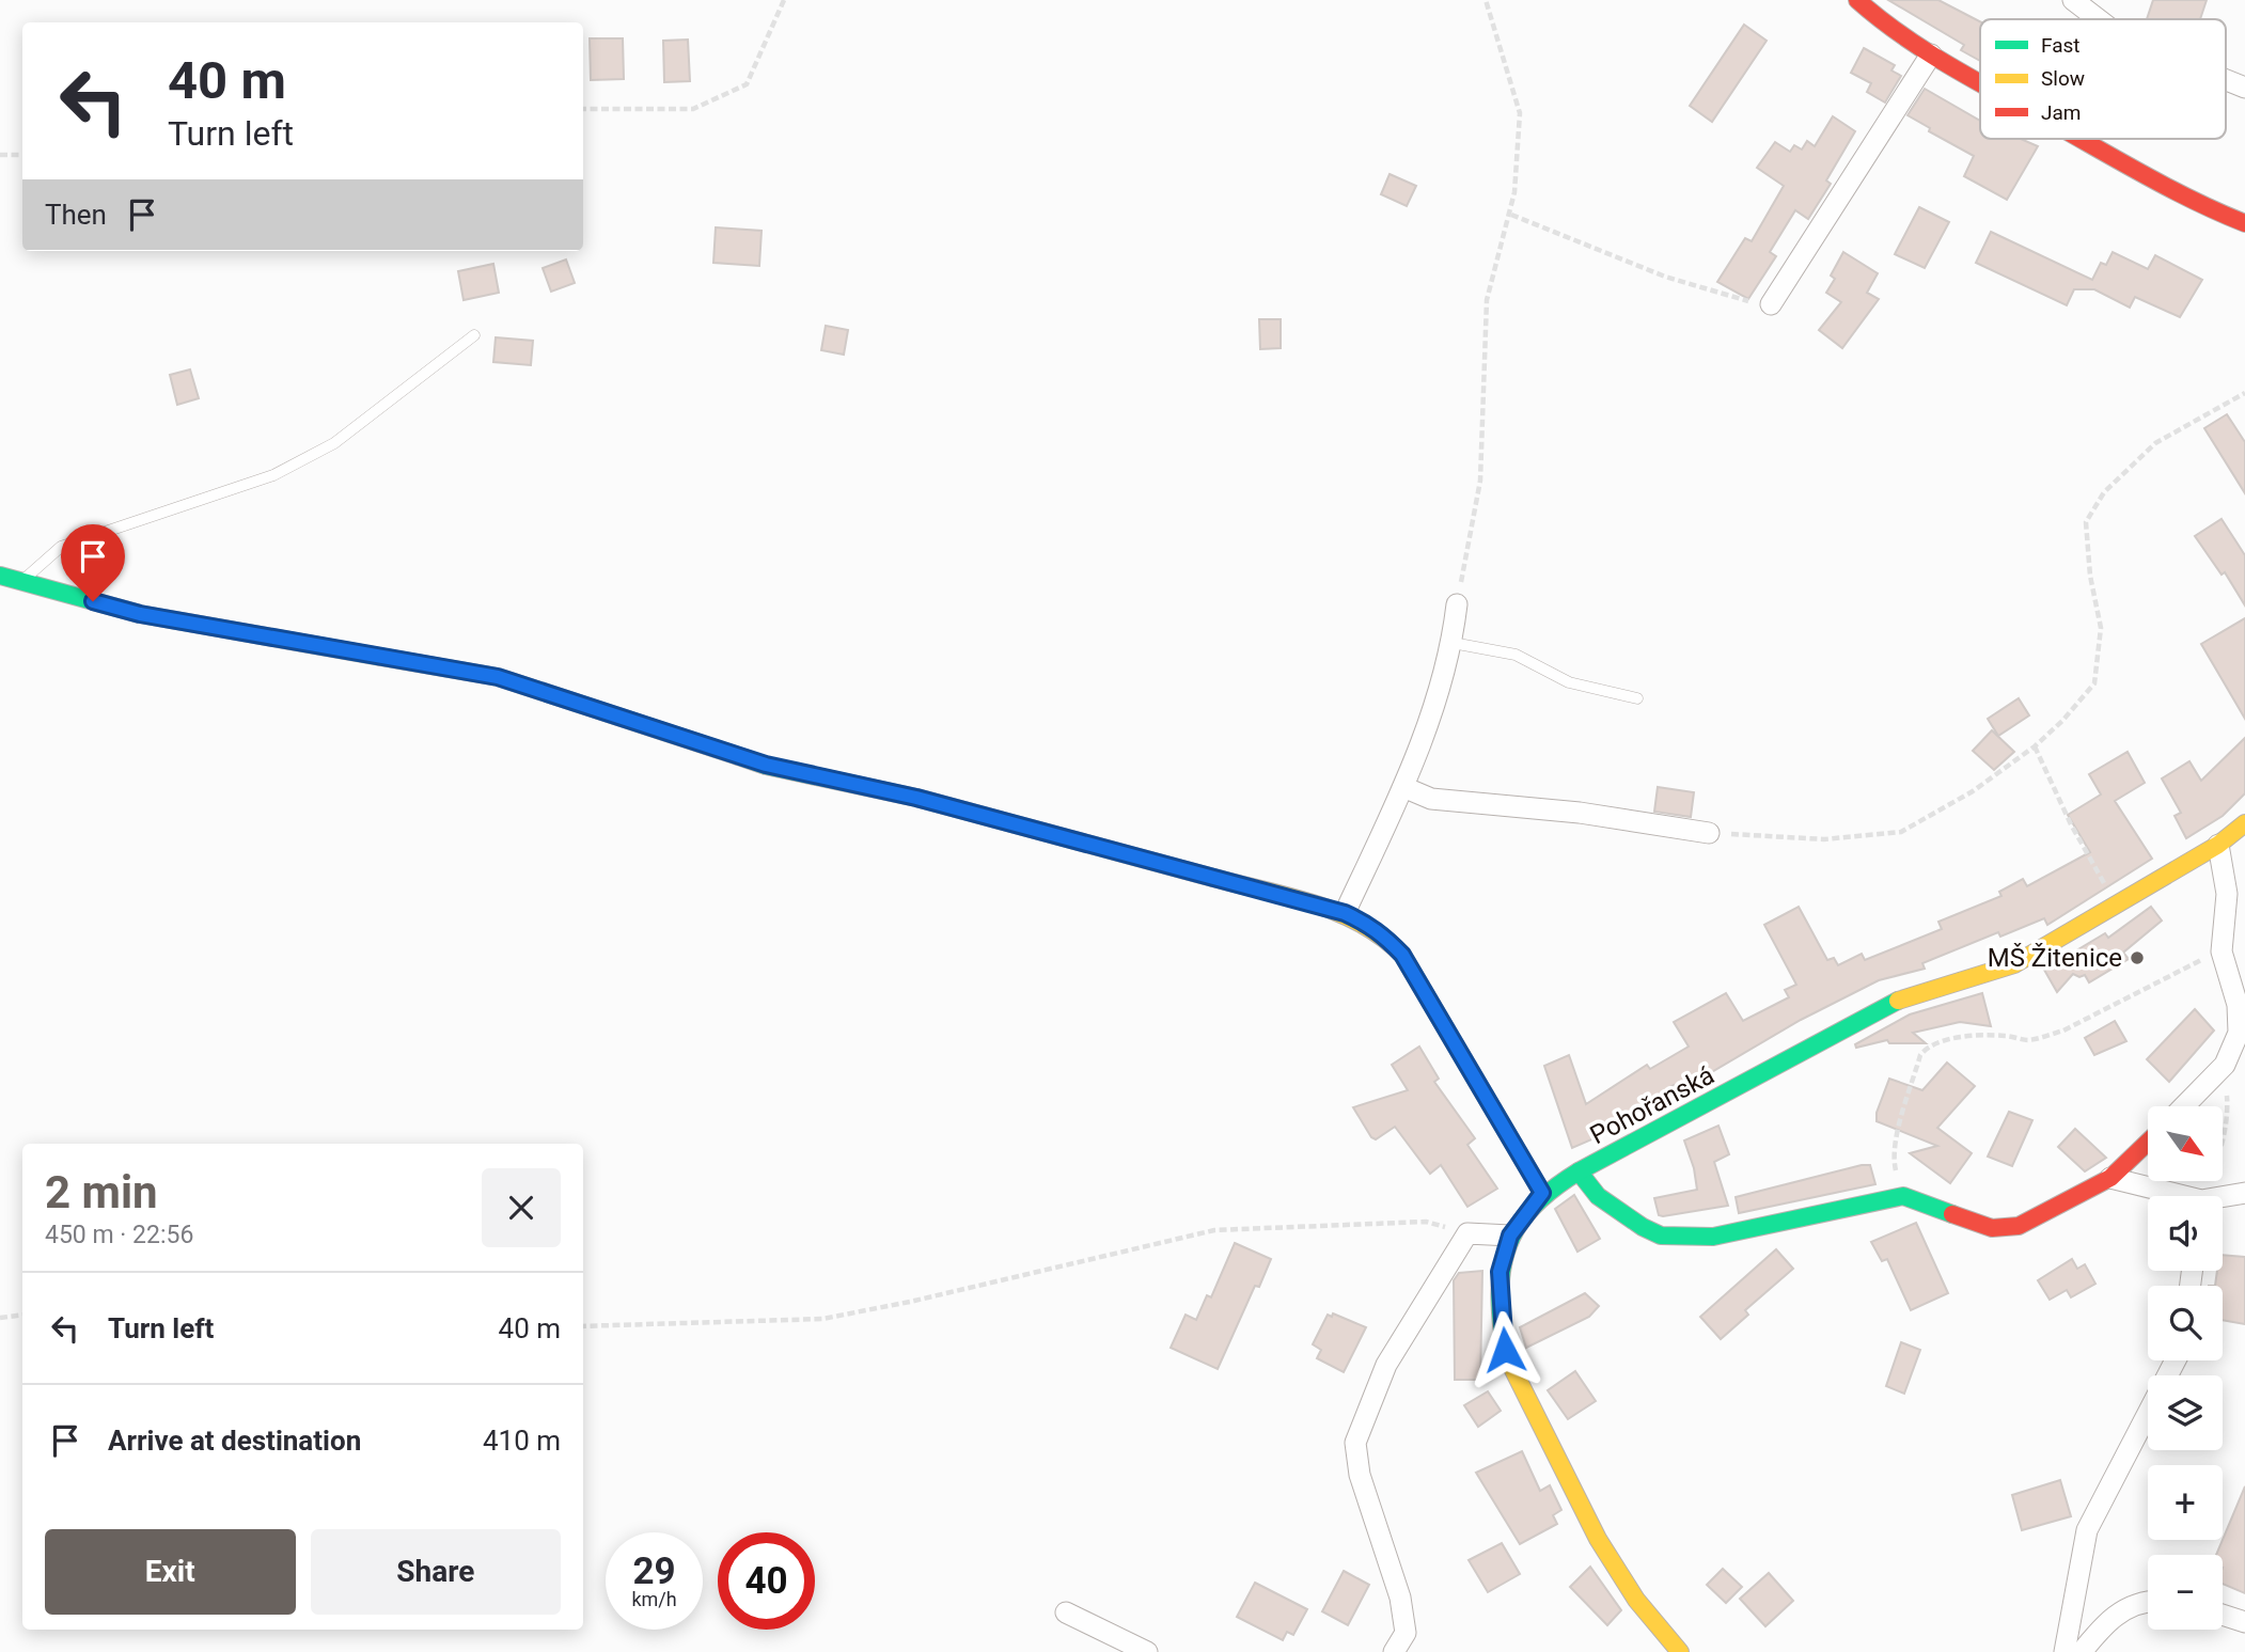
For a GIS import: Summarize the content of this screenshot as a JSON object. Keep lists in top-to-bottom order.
{
  "streets": {
    "street": ["Pohořanská"]
  },
  "places": ["MŠ Žitenice"],
  "legend": ["Fast", "Slow", "Jam"],
  "north": "bottom right",
  "page": {
    "turn": ["40 m", "Turn left"],
    "then": "Then",
    "map_buttons": ["+", "−"],
    "heading": ["2 min", "450 m · 22:56"],
    "list": [
      {
        "name": "Turn left",
        "value": "40 m"
      },
      {
        "name": "Arrive at destination",
        "value": "410 m"
      }
    ],
    "buttons": ["Exit", "Share"],
    "speed": "29 km/h",
    "limit": "40"
  }
}
